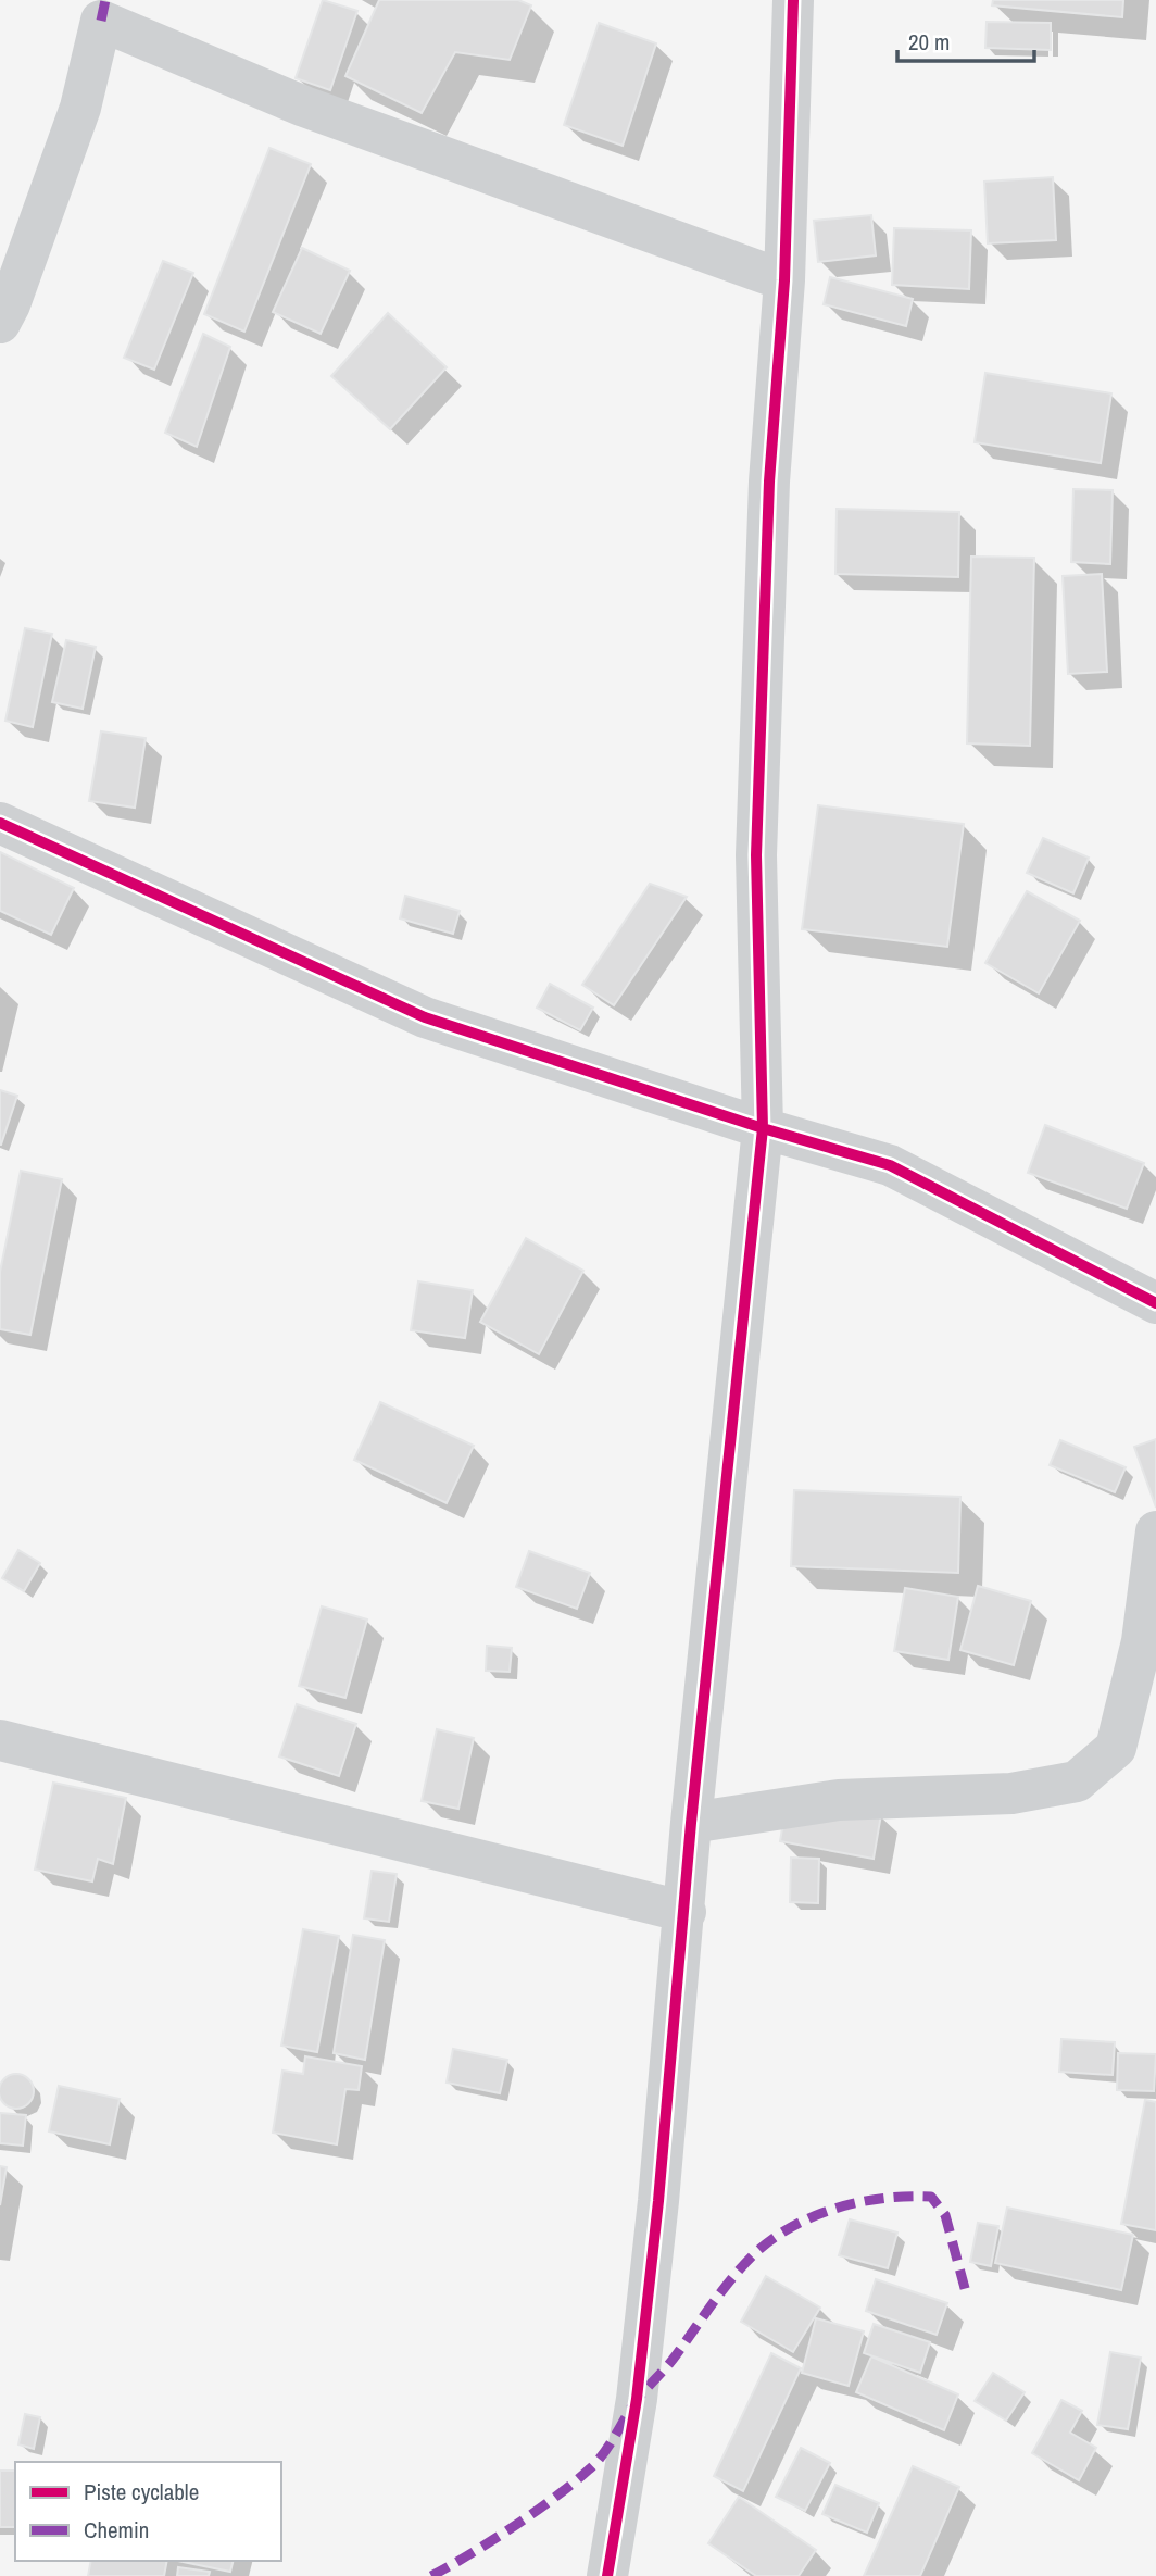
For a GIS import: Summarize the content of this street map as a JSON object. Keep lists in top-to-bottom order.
{
  "legend": ["Piste cyclable", "Chemin"],
  "scale_bar": "20 m"
}
